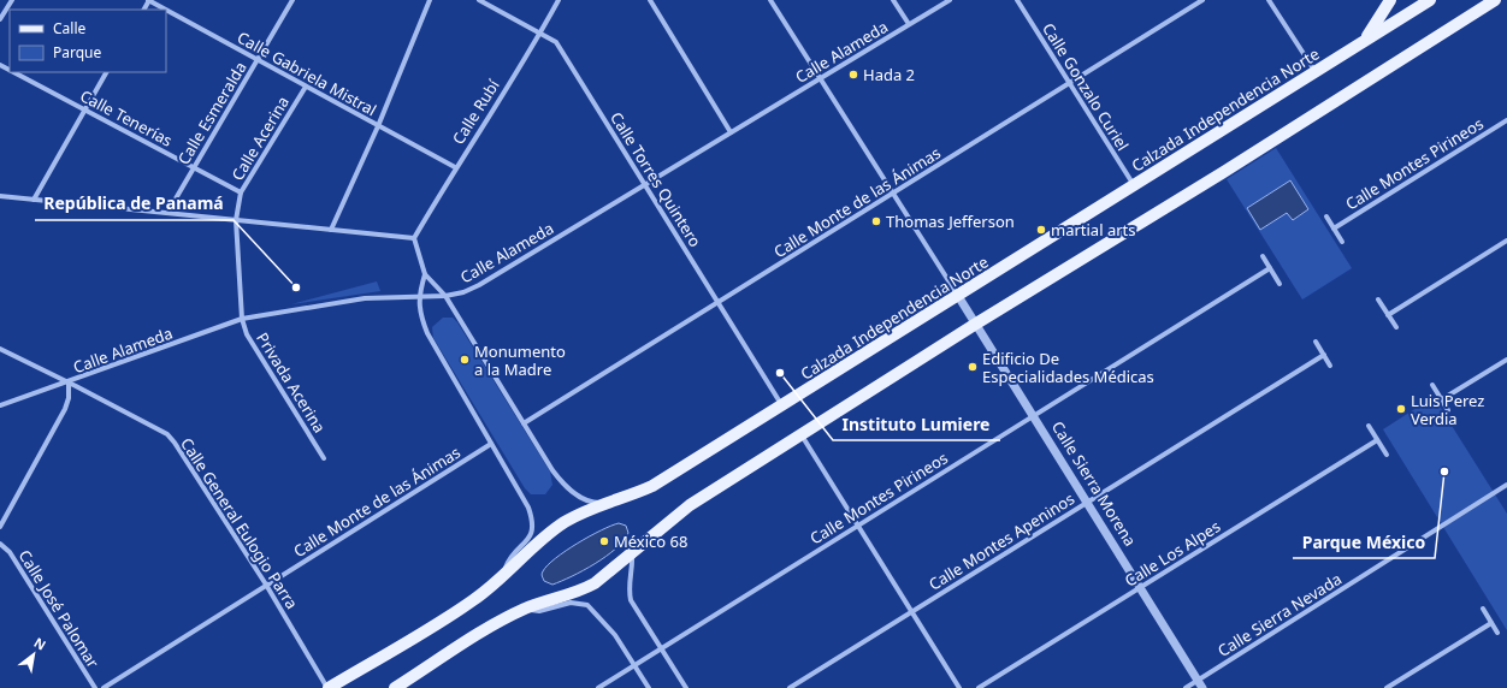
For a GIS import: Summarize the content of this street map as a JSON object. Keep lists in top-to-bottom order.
{
  "streets": {
    "main road": ["Calzada Independencia Norte"],
    "street": [
      "Calle Alameda",
      "Calle Gabriela Mistral",
      "Calle Gonzalo Curiel",
      "Calle Rubí",
      "Calle Esmeralda",
      "Calle Tenerías",
      "Calle Acerina",
      "Calle Montes Pirineos",
      "Calle Torres Quintero",
      "Calle Monte de las Ánimas",
      "Privada Acerina",
      "Calle Sierra Morena",
      "Calle General Eulogio Parra",
      "Calle Montes Apeninos",
      "Calle Los Alpes",
      "Calle José Palomar",
      "Calle Sierra Nevada"
    ]
  },
  "crossings": [
    ["Calle Alameda", "Calle Acerina"],
    ["Calle Alameda", "Calle Torres Quintero"],
    ["Calle Alameda", "Privada Acerina"],
    ["Calle Alameda", "Calle General Eulogio Parra"],
    ["Calle Gabriela Mistral", "Calle Rubí"],
    ["Calle Gabriela Mistral", "Calle Esmeralda"],
    ["Calle Gabriela Mistral", "Calle Acerina"],
    ["Calle Gonzalo Curiel", "Calzada Independencia Norte"],
    ["Calle Gonzalo Curiel", "Calle Monte de las Ánimas"],
    ["Calzada Independencia Norte", "Calle Torres Quintero"],
    ["Calzada Independencia Norte", "Calle Sierra Morena"],
    ["Calzada Independencia Norte", "Calle General Eulogio Parra"],
    ["Calle Rubí", "Calle Torres Quintero"],
    ["Calle Esmeralda", "Calle Tenerías"],
    ["Calle Tenerías", "Calle Acerina"],
    ["Calle Acerina", "Privada Acerina"],
    ["Calle Montes Pirineos", "Calle Sierra Morena"],
    ["Calle Torres Quintero", "Calle Monte de las Ánimas"],
    ["Calle Monte de las Ánimas", "Calle General Eulogio Parra"],
    ["Calle Sierra Morena", "Calle Montes Apeninos"],
    ["Calle Sierra Morena", "Calle Los Alpes"],
    ["Calle Sierra Morena", "Calle Sierra Nevada"]
  ],
  "places": [
    "Hada 2",
    "Thomas Jefferson",
    "martial arts",
    "República de Panamá",
    "Monumento a la Madre",
    "Edificio De Especialidades Médicas",
    "Instituto Lumiere",
    "Luis Perez Verdia",
    "Parque México",
    "México 68"
  ],
  "legend": ["Calle", "Parque"],
  "north": "top right"
}
